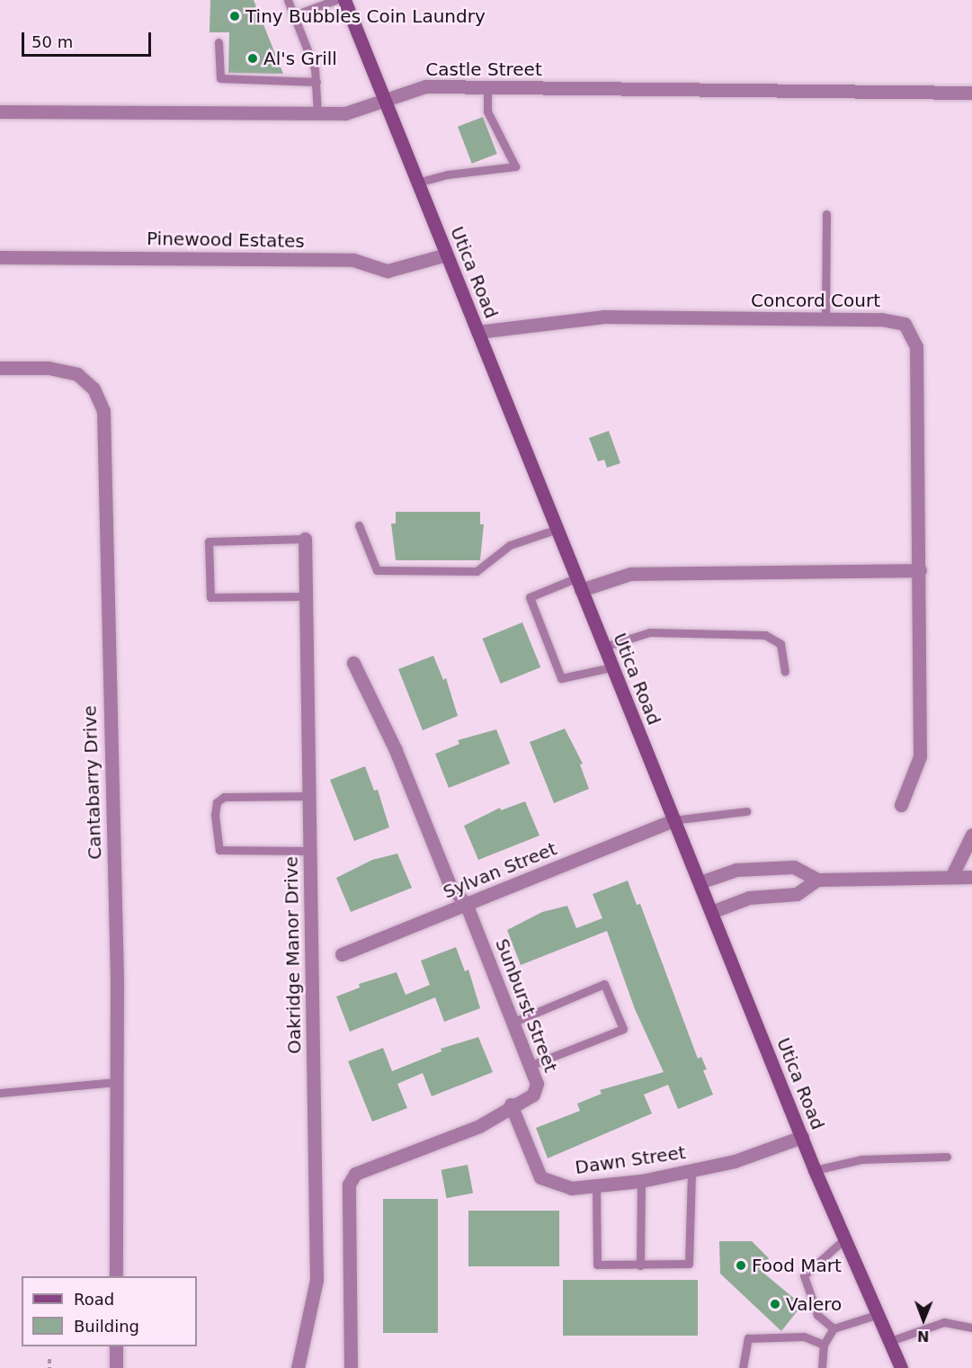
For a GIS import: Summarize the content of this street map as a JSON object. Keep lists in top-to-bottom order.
{
  "streets": {
    "main road": ["Utica Road"],
    "street": [
      "Castle Street",
      "Pinewood Estates",
      "Concord Court",
      "Cantabarry Drive",
      "Sylvan Street",
      "Oakridge Manor Drive",
      "Sunburst Street",
      "Dawn Street"
    ]
  },
  "crossings": [
    ["Castle Street", "Utica Road"],
    ["Pinewood Estates", "Utica Road"],
    ["Utica Road", "Concord Court"],
    ["Utica Road", "Sylvan Street"],
    ["Utica Road", "Dawn Street"],
    ["Sylvan Street", "Sunburst Street"],
    ["Sunburst Street", "Dawn Street"]
  ],
  "places": [
    "Tiny Bubbles Coin Laundry",
    "Al's Grill",
    "Food Mart",
    "Valero"
  ],
  "legend": ["Road", "Building"],
  "scale_bar": "50 m",
  "north": "bottom"
}
